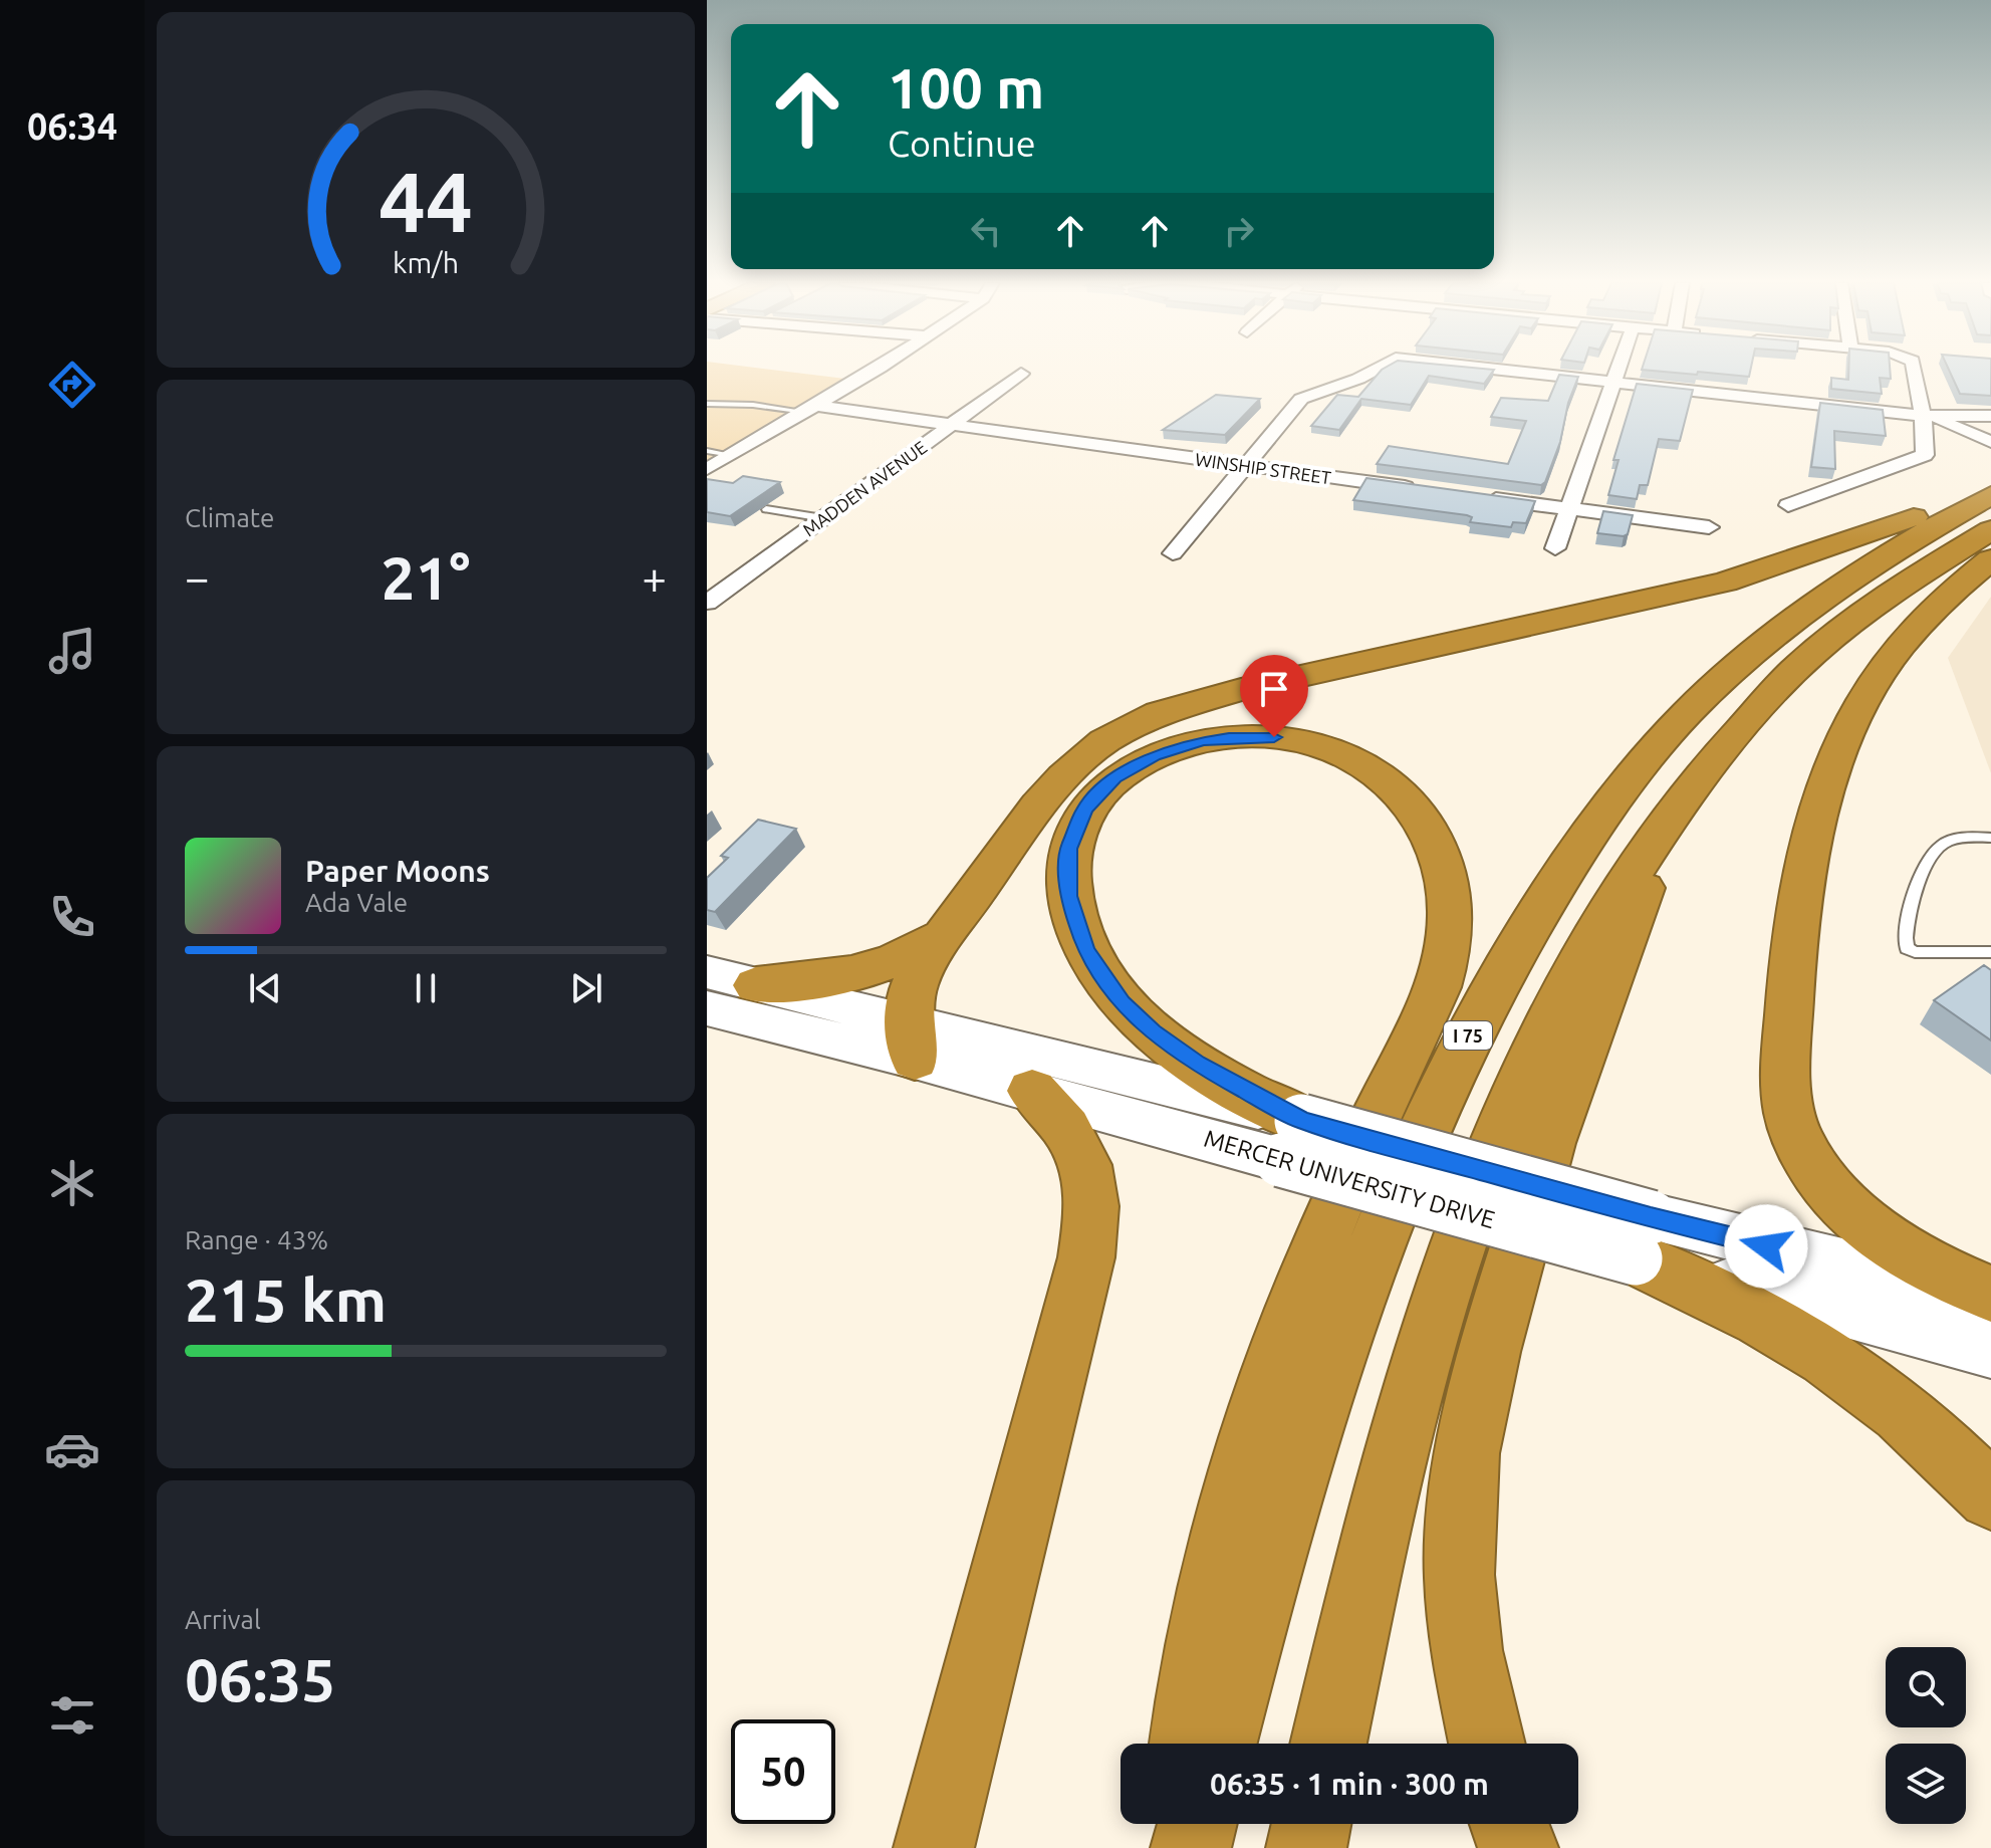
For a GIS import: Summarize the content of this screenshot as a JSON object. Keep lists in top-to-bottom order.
{
  "streets": {
    "highway": ["I 75"],
    "main road": ["MERCER UNIVERSITY DRIVE"],
    "street": ["WINSHIP STREET", "MADDEN AVENUE"]
  },
  "crossings": [
    ["WINSHIP STREET", "MADDEN AVENUE"]
  ],
  "page": {
    "tabs": "06:34",
    "turn": ["100 m", "Continue"],
    "tile": [
      "Climate",
      ["Range · 43%", "215 km"],
      ["Arrival", "06:35"]
    ],
    "heat": ["−", "21°", "+"],
    "song": ["Paper Moons", "Ada Vale"],
    "limit": "50",
    "trip": "06:35 · 1 min · 300 m",
    "gauge": ["44", "km/h"]
  }
}
